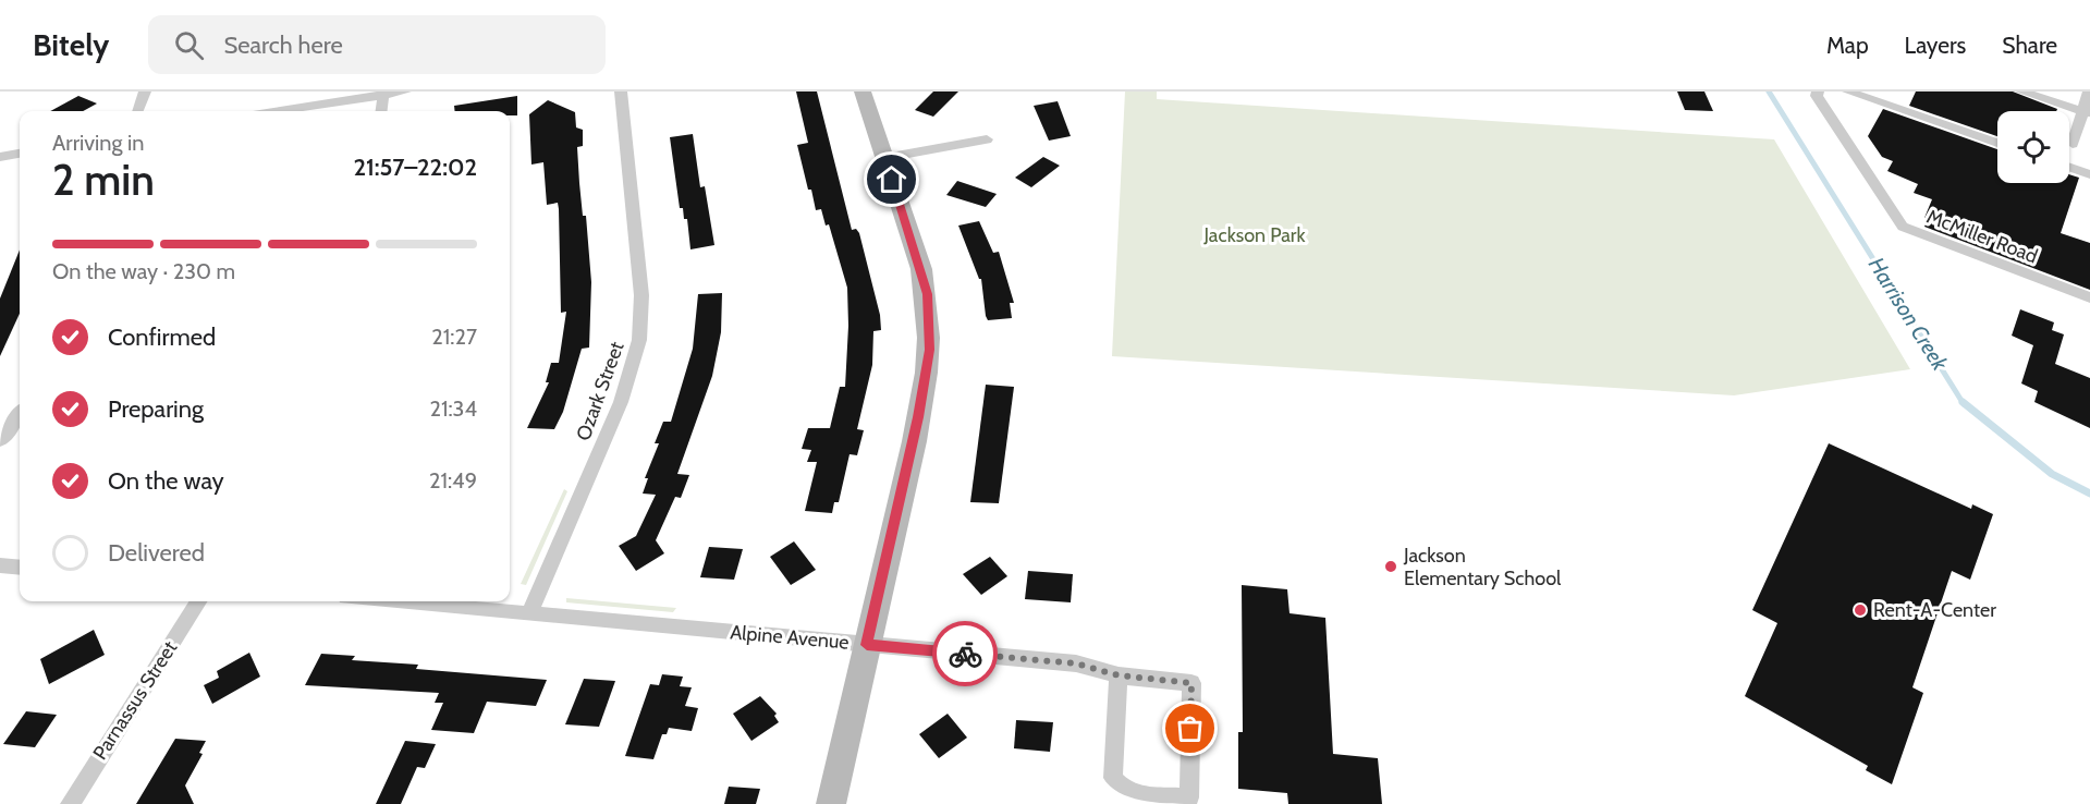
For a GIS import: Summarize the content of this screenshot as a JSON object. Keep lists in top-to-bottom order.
{
  "streets": {
    "street": [
      "McMiller Road",
      "Ozark Street",
      "Alpine Avenue",
      "Parnassus Street"
    ]
  },
  "crossings": [
    ["Ozark Street", "Alpine Avenue"]
  ],
  "water": ["Harrison Creek"],
  "parks": ["Jackson Park"],
  "places": ["Jackson Elementary School", "Rent-A-Center"],
  "page": {
    "header": "Bitely",
    "search": "Search here",
    "nav": ["Map", "Layers", "Share"],
    "heading": ["2 min", "Arriving in", "21:57–22:02"],
    "bar": "On the way · 230 m",
    "list": [
      ["Confirmed", "21:27"],
      ["Preparing", "21:34"],
      ["On the way", "21:49"],
      "Delivered"
    ]
  }
}
